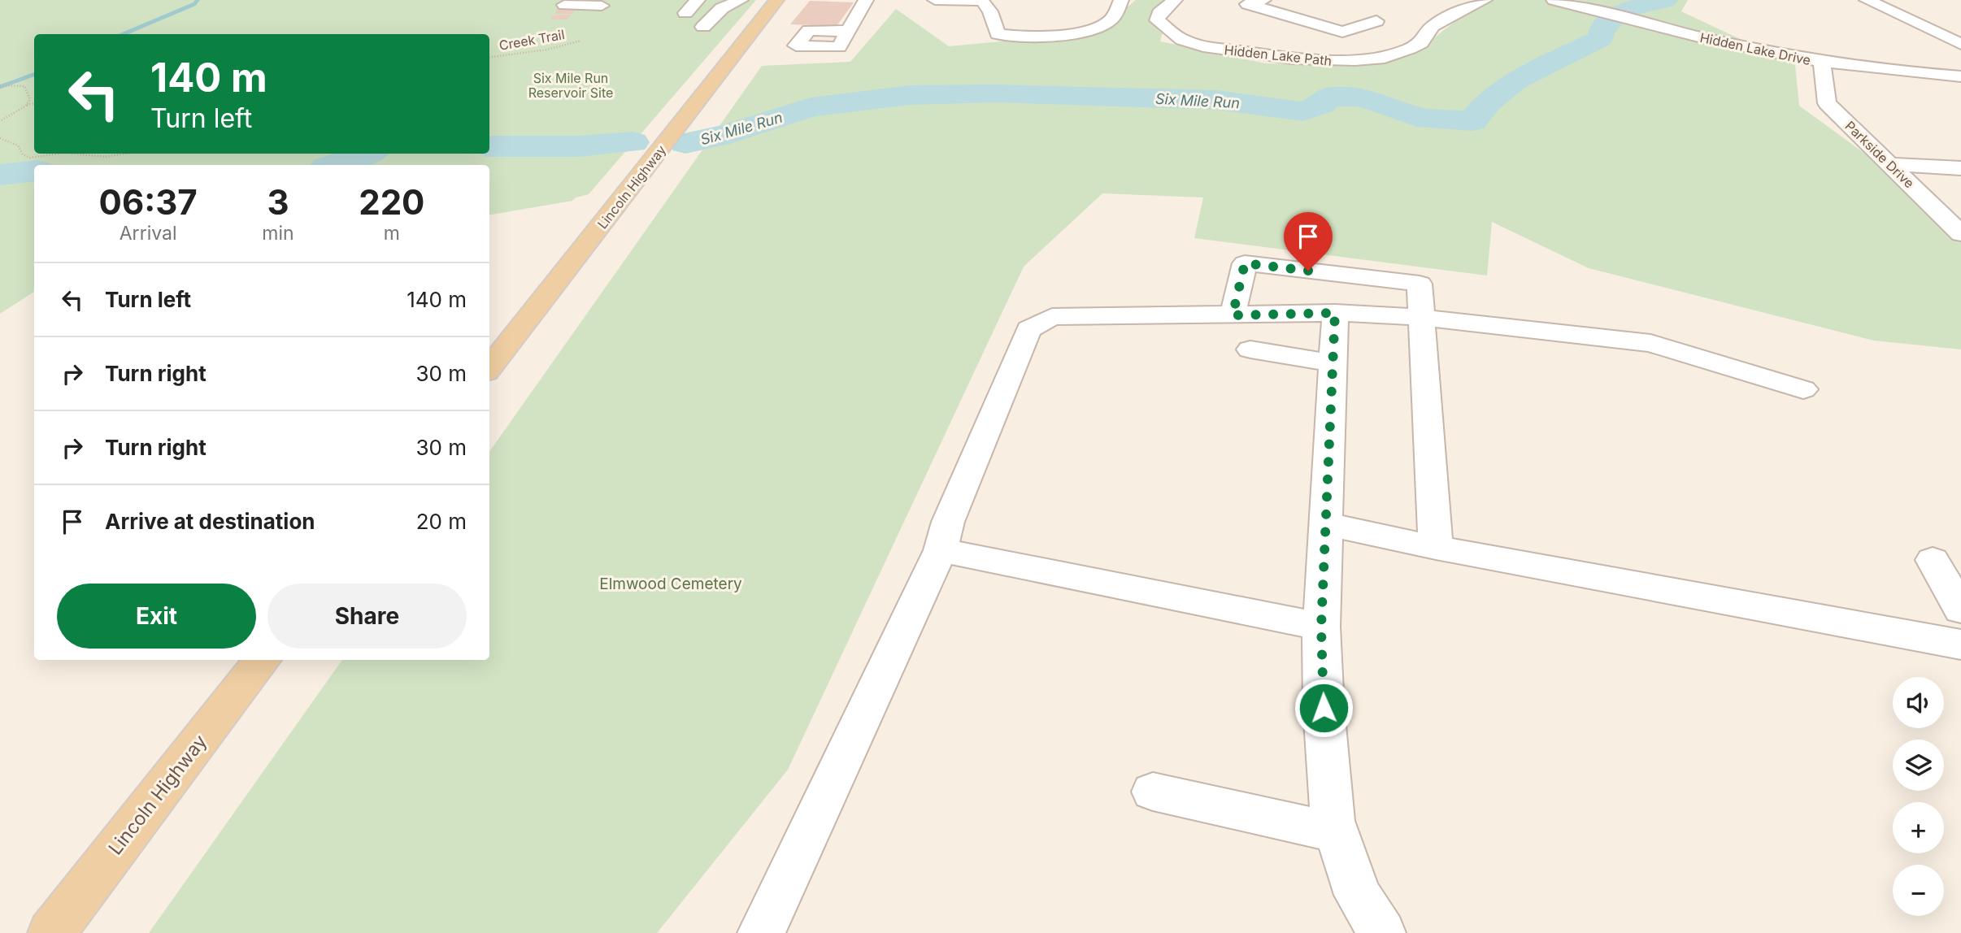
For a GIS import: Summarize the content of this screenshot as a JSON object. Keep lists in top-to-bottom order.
{
  "streets": {
    "main road": ["Lincoln Highway"],
    "street": ["Hidden Lake Drive", "Hidden Lake Path", "Parkside Drive"],
    "path": ["Creek Trail"]
  },
  "crossings": [
    ["Hidden Lake Drive", "Parkside Drive"]
  ],
  "water": ["Six Mile Run"],
  "parks": ["Six Mile Run Reservoir Site", "Elmwood Cemetery"],
  "page": {
    "turn": ["140 m", "Turn left"],
    "eta": [
      "06:37",
      "Arrival",
      "3",
      "min",
      "220",
      "m"
    ],
    "list": [
      {
        "name": "Turn left",
        "value": "140 m"
      },
      {
        "name": "Turn right",
        "value": "30 m"
      },
      {
        "name": "Turn right",
        "value": "30 m"
      },
      {
        "name": "Arrive at destination",
        "value": "20 m"
      }
    ],
    "buttons": ["Exit", "Share"],
    "map_buttons": ["+", "−"]
  }
}
